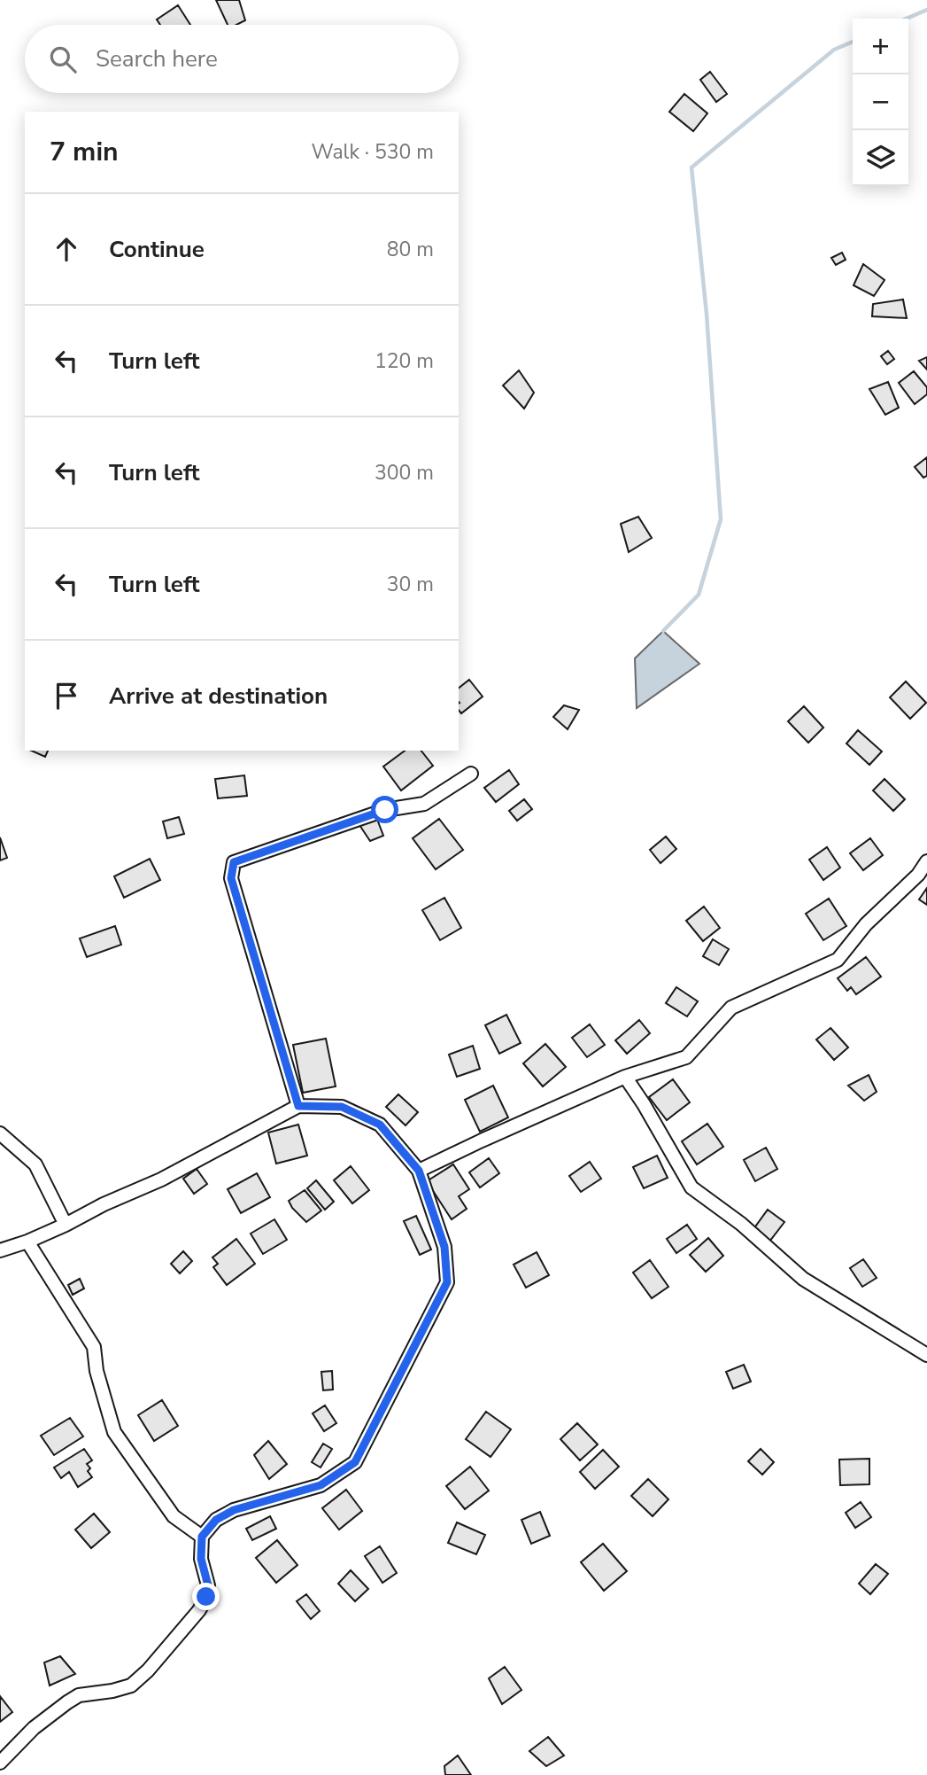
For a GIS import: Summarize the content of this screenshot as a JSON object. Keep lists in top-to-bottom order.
{
  "page": {
    "map_buttons": ["+", "−"],
    "search": "Search here",
    "heading": ["7 min", "Walk · 530 m"],
    "list": [
      ["Continue", "80 m"],
      ["Turn left", "120 m"],
      ["Turn left", "300 m"],
      ["Turn left", "30 m"],
      "Arrive at destination"
    ]
  }
}
